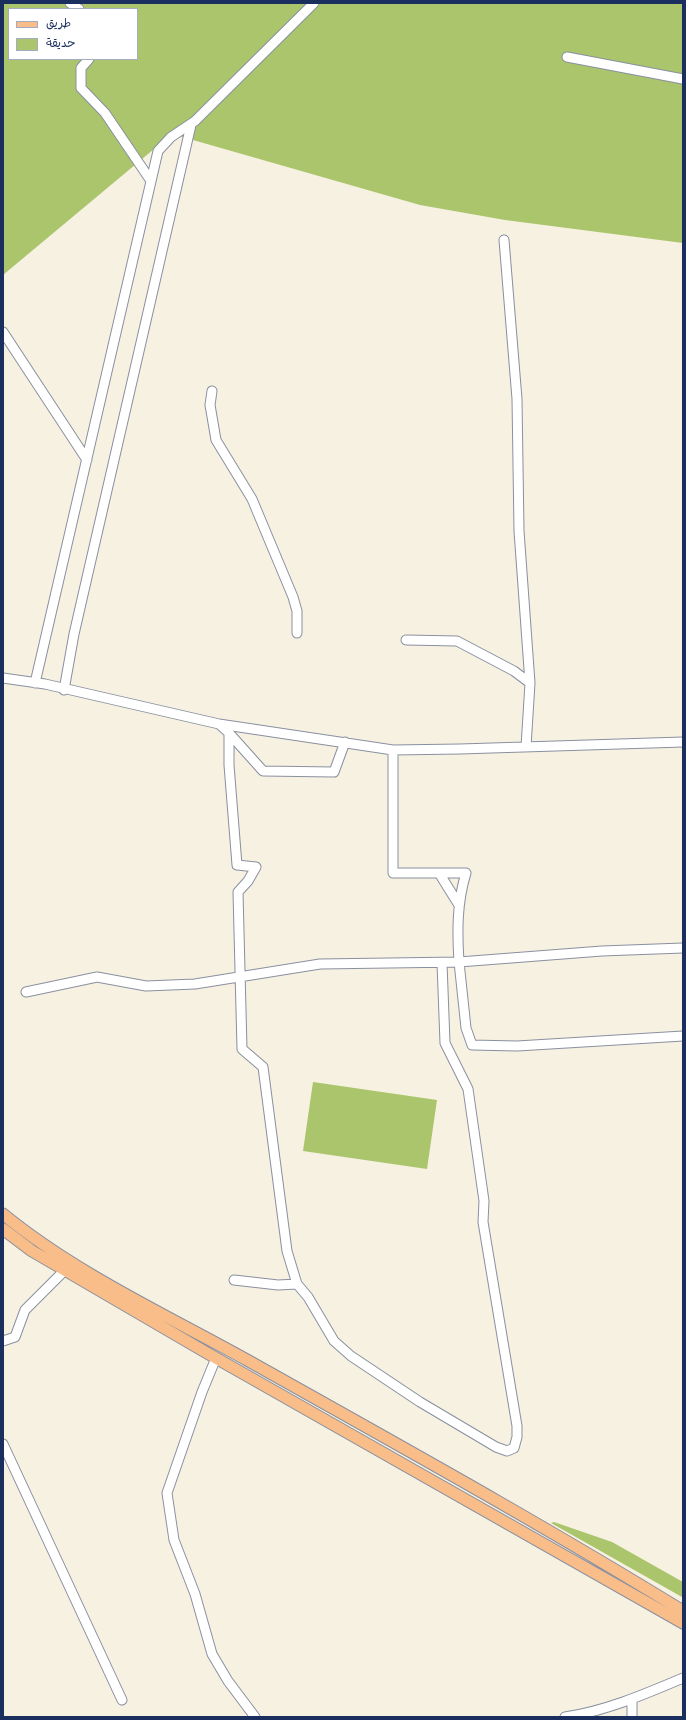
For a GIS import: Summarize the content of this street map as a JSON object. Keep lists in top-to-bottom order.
{
  "legend": ["طريق", "حديقة"]
}
